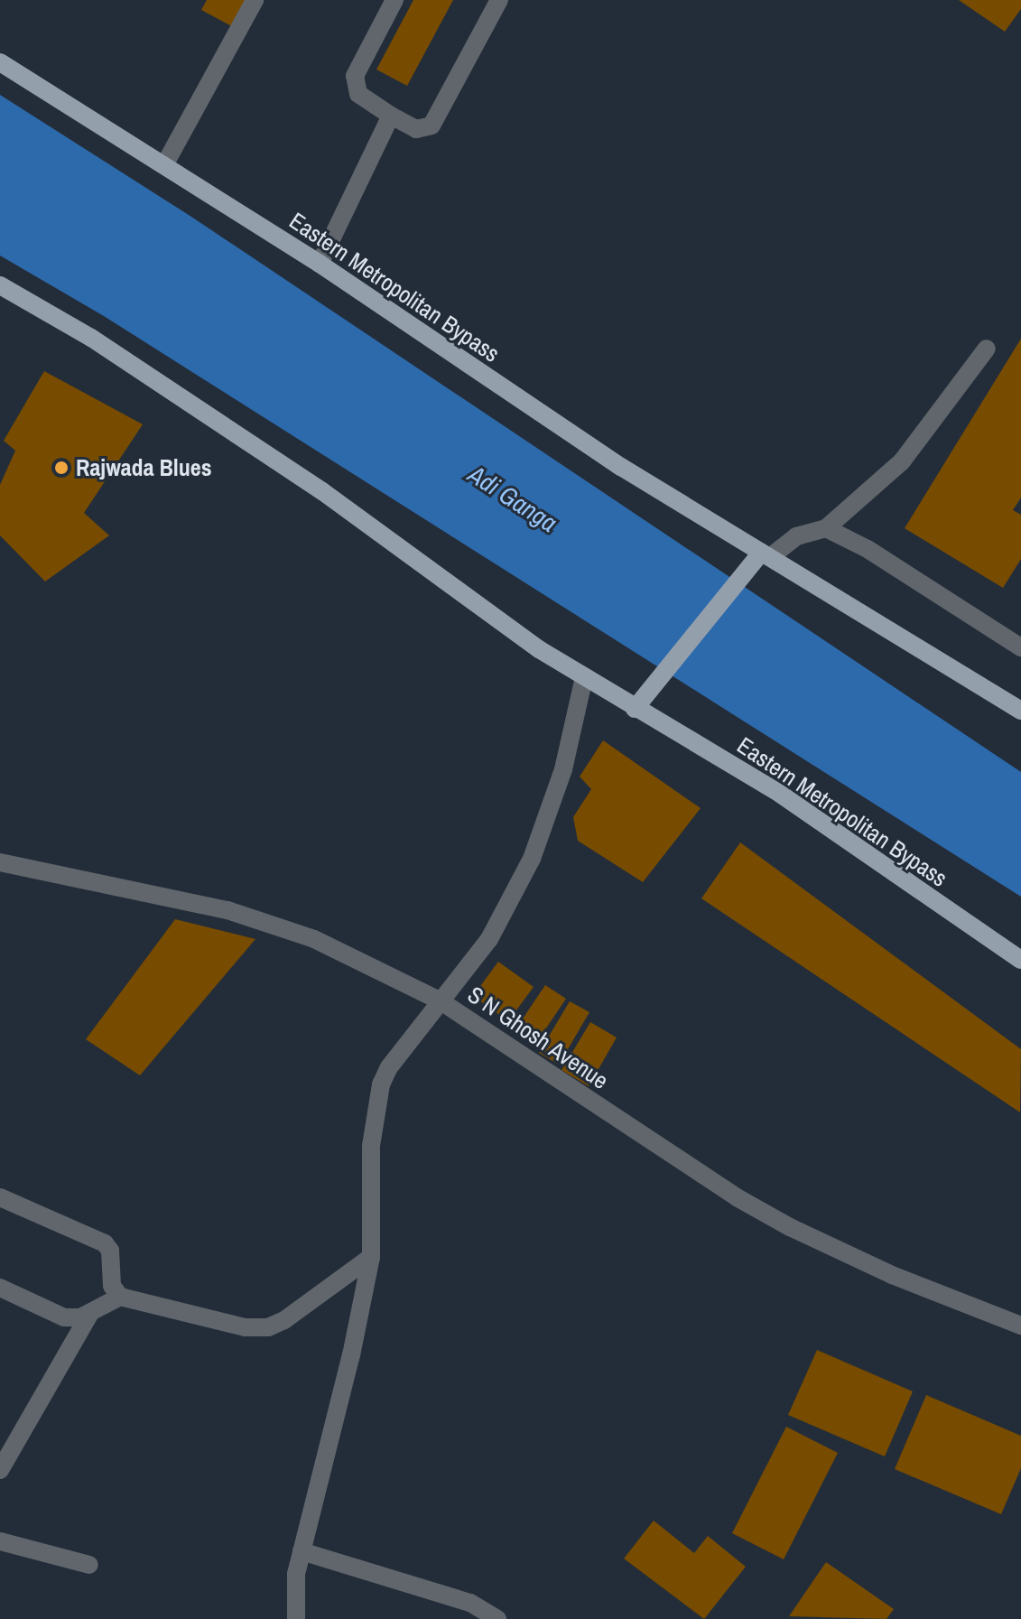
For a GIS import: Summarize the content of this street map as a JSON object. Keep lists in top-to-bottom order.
{
  "streets": {
    "main road": ["Eastern Metropolitan Bypass"],
    "street": ["S N Ghosh Avenue"]
  },
  "water": ["Adi Ganga"],
  "places": ["Rajwada Blues"]
}
